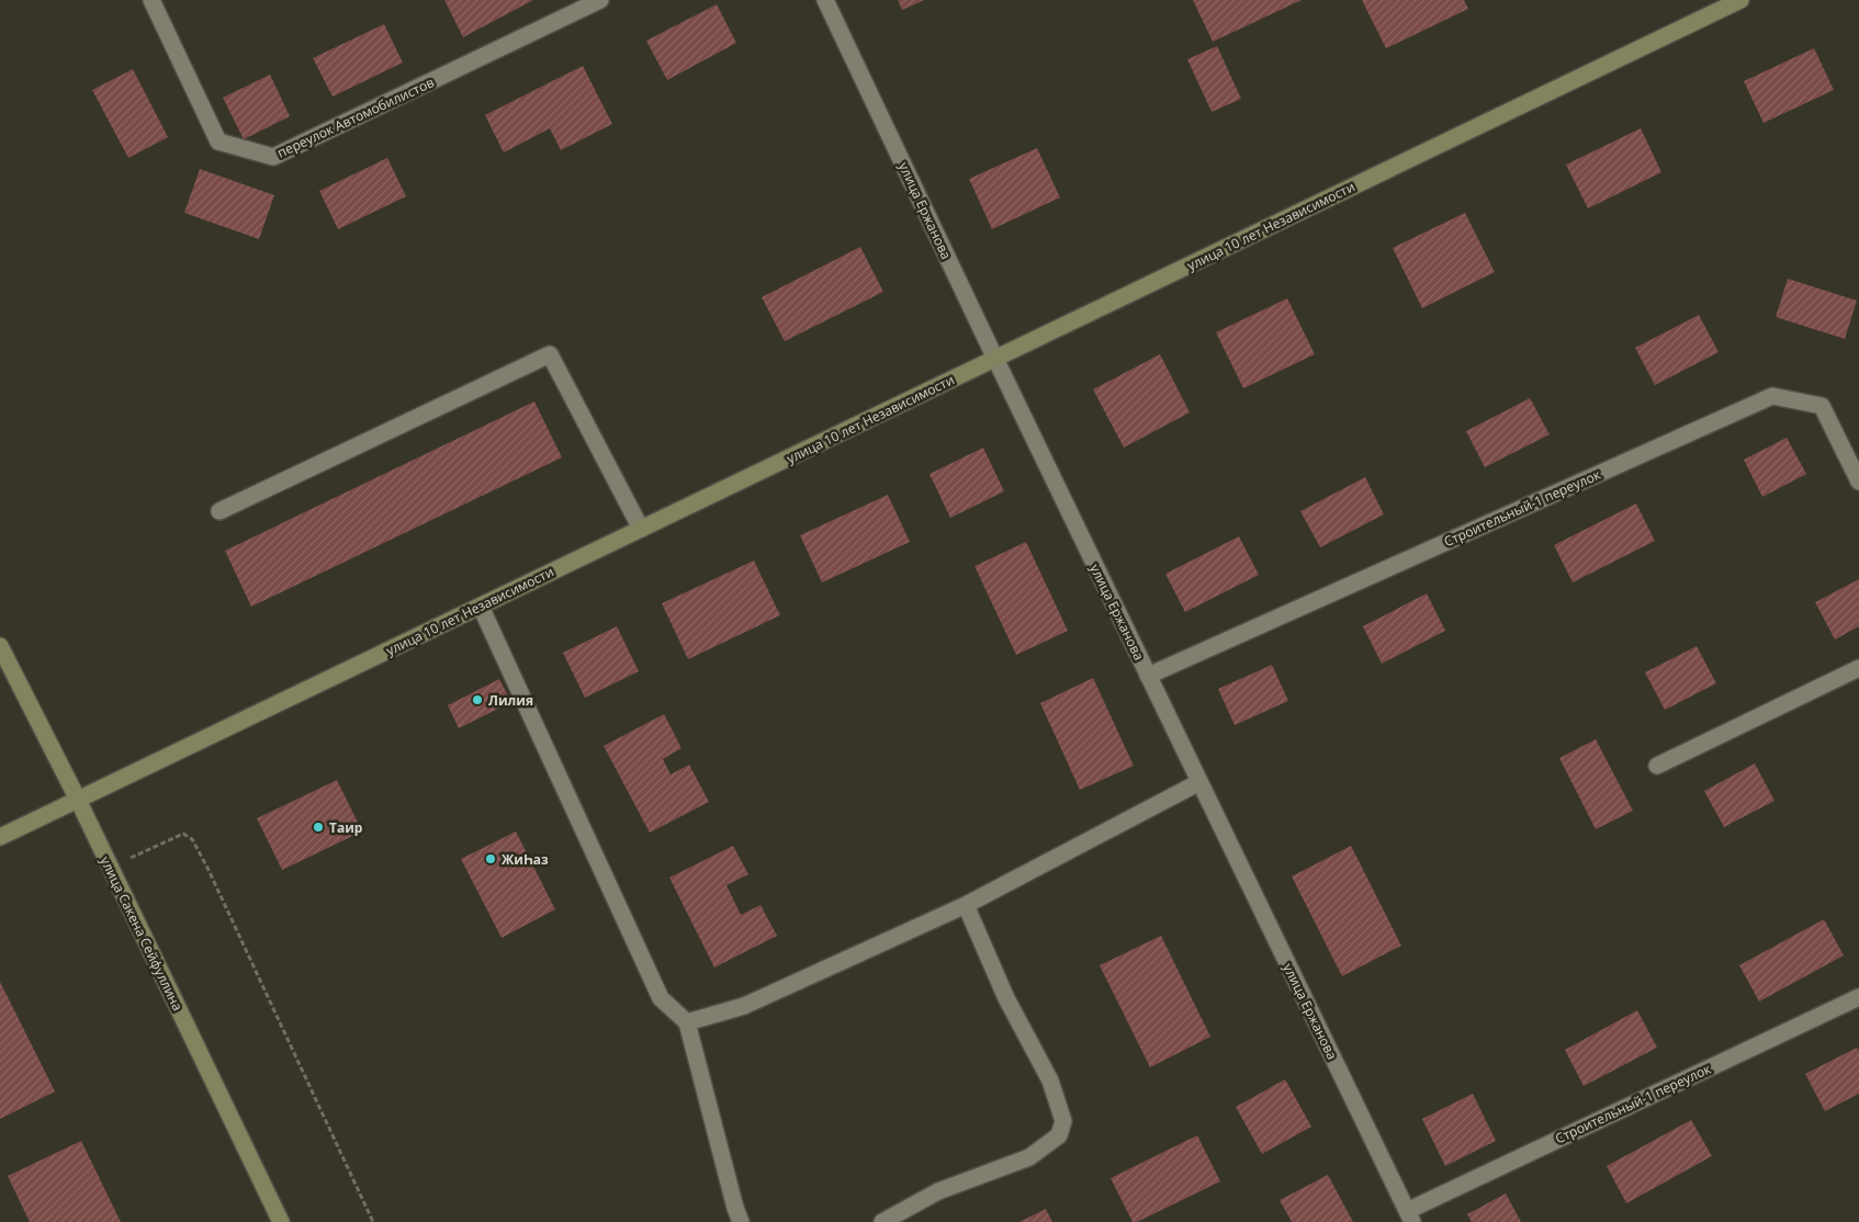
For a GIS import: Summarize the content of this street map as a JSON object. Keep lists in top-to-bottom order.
{
  "streets": {
    "street": [
      "переулок Автомобилистов",
      "улица Ержанова",
      "улица 10 лет Независимости",
      "Строительный-1 переулок",
      "улица Сакена Сейфуллина"
    ]
  },
  "crossings": [
    ["улица Ержанова", "улица 10 лет Независимости"],
    ["улица Ержанова", "Строительный-1 переулок"],
    ["улица 10 лет Независимости", "улица Сакена Сейфуллина"]
  ],
  "places": ["Лилия", "Таир", "ЖиҺаз"]
}
